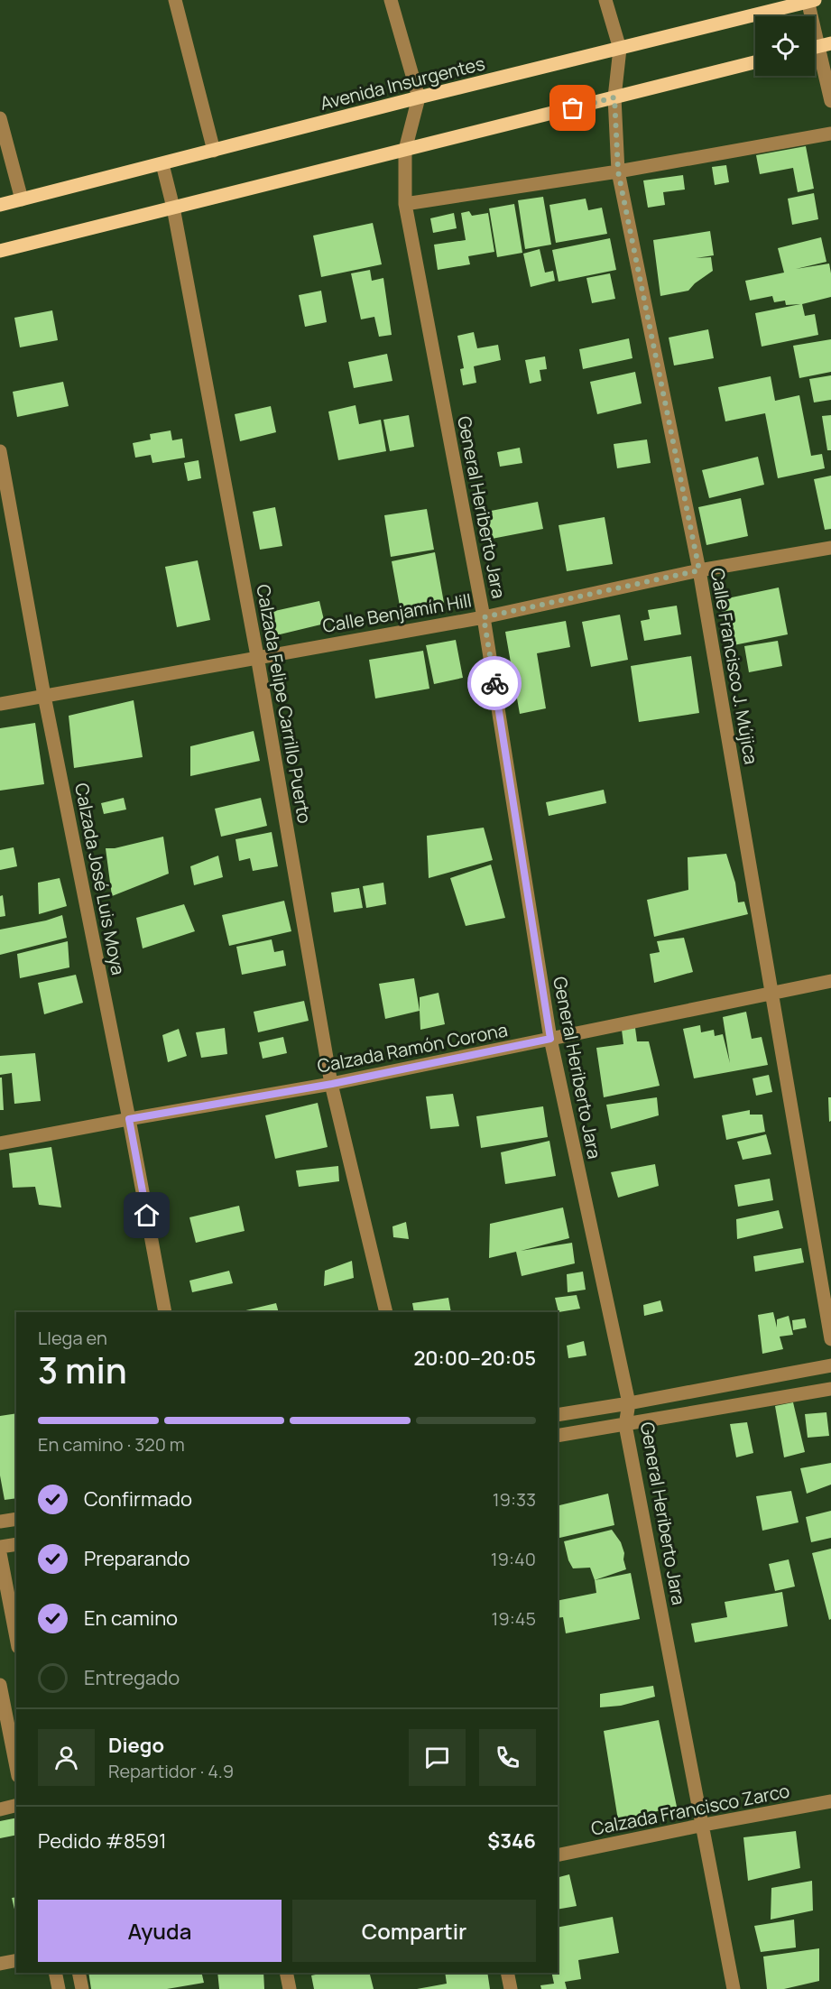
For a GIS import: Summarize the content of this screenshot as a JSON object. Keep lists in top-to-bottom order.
{
  "streets": {
    "main road": ["Avenida Insurgentes"],
    "street": [
      "General Heriberto Jara",
      "Calle Benjamín Hill",
      "Calle Francisco J. Mújica",
      "Calzada Felipe Carrillo Puerto",
      "Calzada José Luis Moya",
      "Calzada Ramón Corona",
      "Calzada Francisco Zarco"
    ]
  },
  "crossings": [
    ["Avenida Insurgentes", "General Heriberto Jara"],
    ["Avenida Insurgentes", "Calle Francisco J. Mújica"],
    ["Avenida Insurgentes", "Calzada Felipe Carrillo Puerto"],
    ["General Heriberto Jara", "Calle Benjamín Hill"],
    ["General Heriberto Jara", "Calzada Ramón Corona"],
    ["General Heriberto Jara", "Calzada Francisco Zarco"],
    ["Calle Benjamín Hill", "Calle Francisco J. Mújica"],
    ["Calle Benjamín Hill", "Calzada Felipe Carrillo Puerto"],
    ["Calle Benjamín Hill", "Calzada José Luis Moya"],
    ["Calle Francisco J. Mújica", "Calzada Ramón Corona"],
    ["Calzada Felipe Carrillo Puerto", "Calzada Ramón Corona"],
    ["Calzada José Luis Moya", "Calzada Ramón Corona"]
  ],
  "page": {
    "heading": ["3 min", "Llega en", "20:00–20:05"],
    "panel": [
      "Diego",
      "Repartidor · 4.9",
      "Pedido #8591",
      "$346"
    ],
    "bar": "En camino · 320 m",
    "list": [
      ["Confirmado", "19:33"],
      ["Preparando", "19:40"],
      ["En camino", "19:45"],
      "Entregado"
    ],
    "buttons": ["Ayuda", "Compartir"]
  }
}
